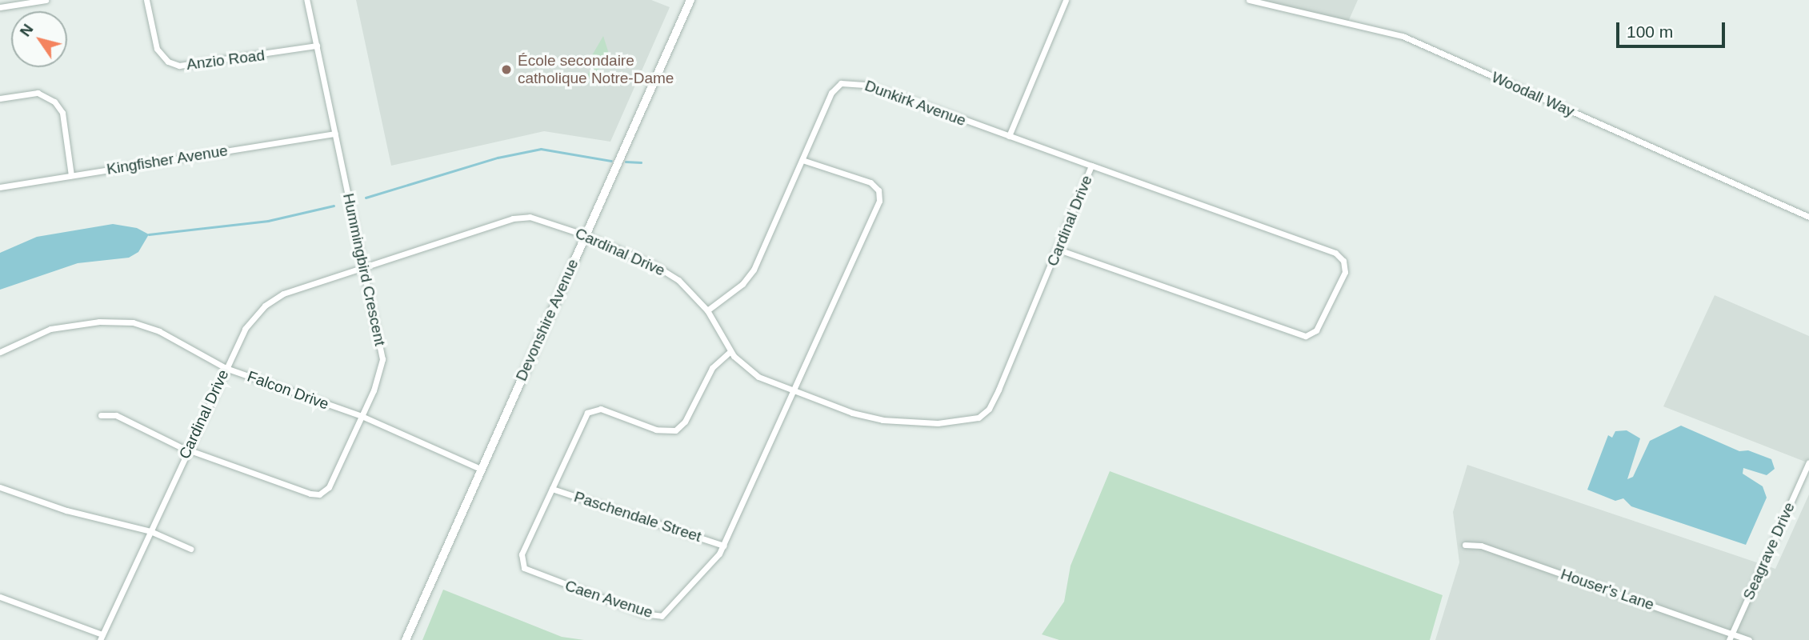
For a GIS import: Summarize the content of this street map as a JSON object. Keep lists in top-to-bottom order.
{
  "streets": {
    "main road": ["Devonshire Avenue"],
    "street": [
      "Anzio Road",
      "Woodall Way",
      "Dunkirk Avenue",
      "Kingfisher Avenue",
      "Cardinal Drive",
      "Hummingbird Crescent",
      "Falcon Drive",
      "Paschendale Street",
      "Seagrave Drive",
      "Houser's Lane",
      "Caen Avenue"
    ]
  },
  "crossings": [
    ["Anzio Road", "Hummingbird Crescent"],
    ["Dunkirk Avenue", "Cardinal Drive"],
    ["Dunkirk Avenue", "Caen Avenue"],
    ["Kingfisher Avenue", "Hummingbird Crescent"],
    ["Cardinal Drive", "Hummingbird Crescent"],
    ["Cardinal Drive", "Devonshire Avenue"],
    ["Cardinal Drive", "Falcon Drive"],
    ["Cardinal Drive", "Caen Avenue"],
    ["Hummingbird Crescent", "Falcon Drive"],
    ["Devonshire Avenue", "Falcon Drive"],
    ["Paschendale Street", "Caen Avenue"],
    ["Seagrave Drive", "Houser's Lane"]
  ],
  "places": ["École secondaire catholique Notre-Dame"],
  "scale_bar": "100 m",
  "north": "top left"
}
